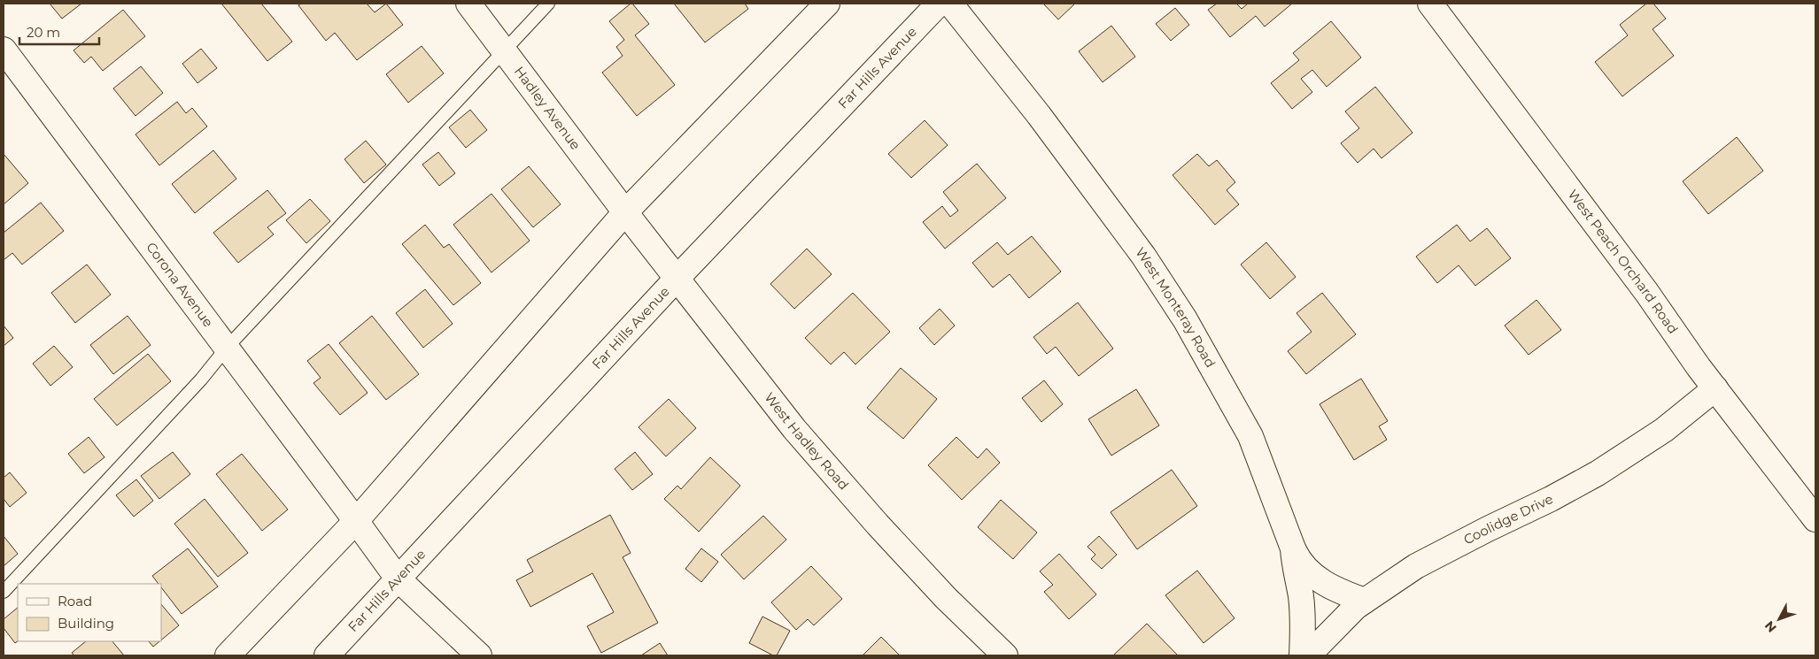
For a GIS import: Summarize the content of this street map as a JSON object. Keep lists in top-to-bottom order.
{
  "streets": {
    "street": [
      "Far Hills Avenue",
      "Hadley Avenue",
      "West Peach Orchard Road",
      "Corona Avenue",
      "West Monteray Road",
      "West Hadley Road",
      "Coolidge Drive"
    ]
  },
  "crossings": [
    ["Far Hills Avenue", "Corona Avenue"],
    ["Far Hills Avenue", "West Hadley Road"],
    ["Hadley Avenue", "West Hadley Road"],
    ["West Peach Orchard Road", "Coolidge Drive"]
  ],
  "legend": ["Road", "Building"],
  "scale_bar": "20 m",
  "north": "bottom left"
}
